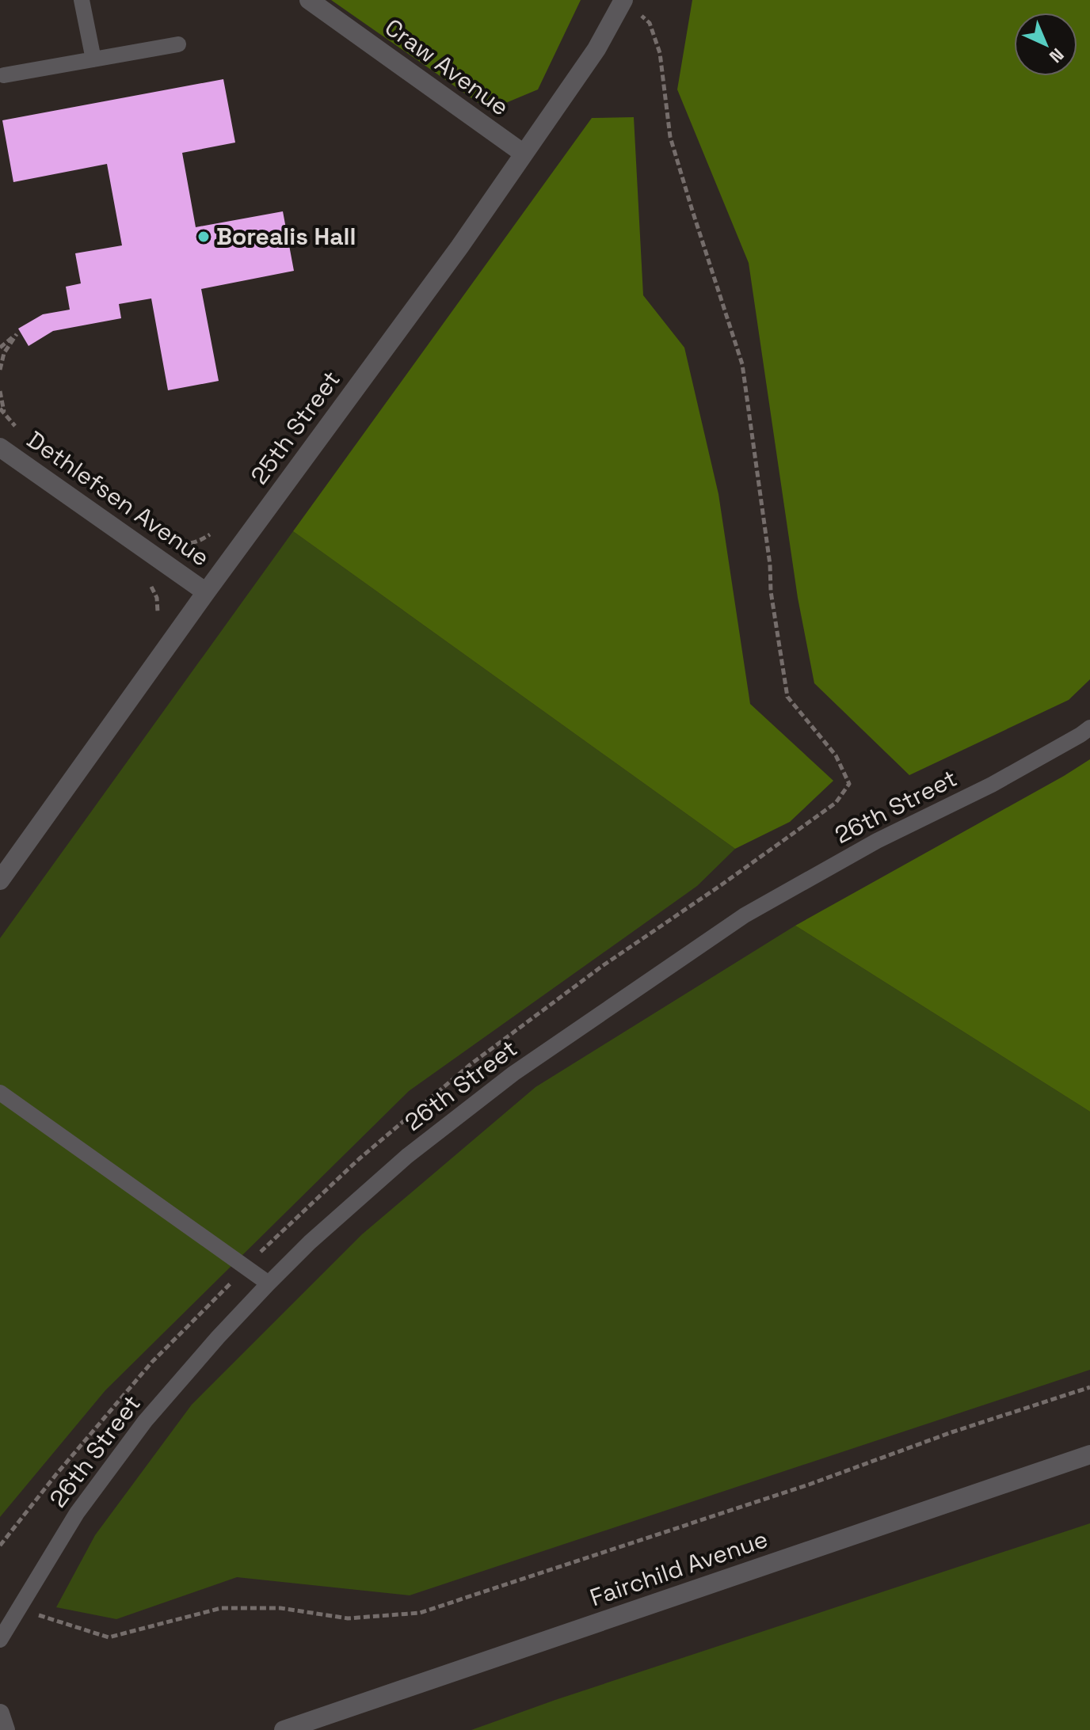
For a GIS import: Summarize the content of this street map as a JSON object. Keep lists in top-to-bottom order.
{
  "streets": {
    "street": [
      "Craw Avenue",
      "25th Street",
      "Dethlefsen Avenue",
      "Fairchild Avenue"
    ],
    "lane": ["26th Street"]
  },
  "crossings": [
    ["Craw Avenue", "25th Street"],
    ["25th Street", "Dethlefsen Avenue"]
  ],
  "places": ["Borealis Hall"],
  "north": "bottom right"
}
